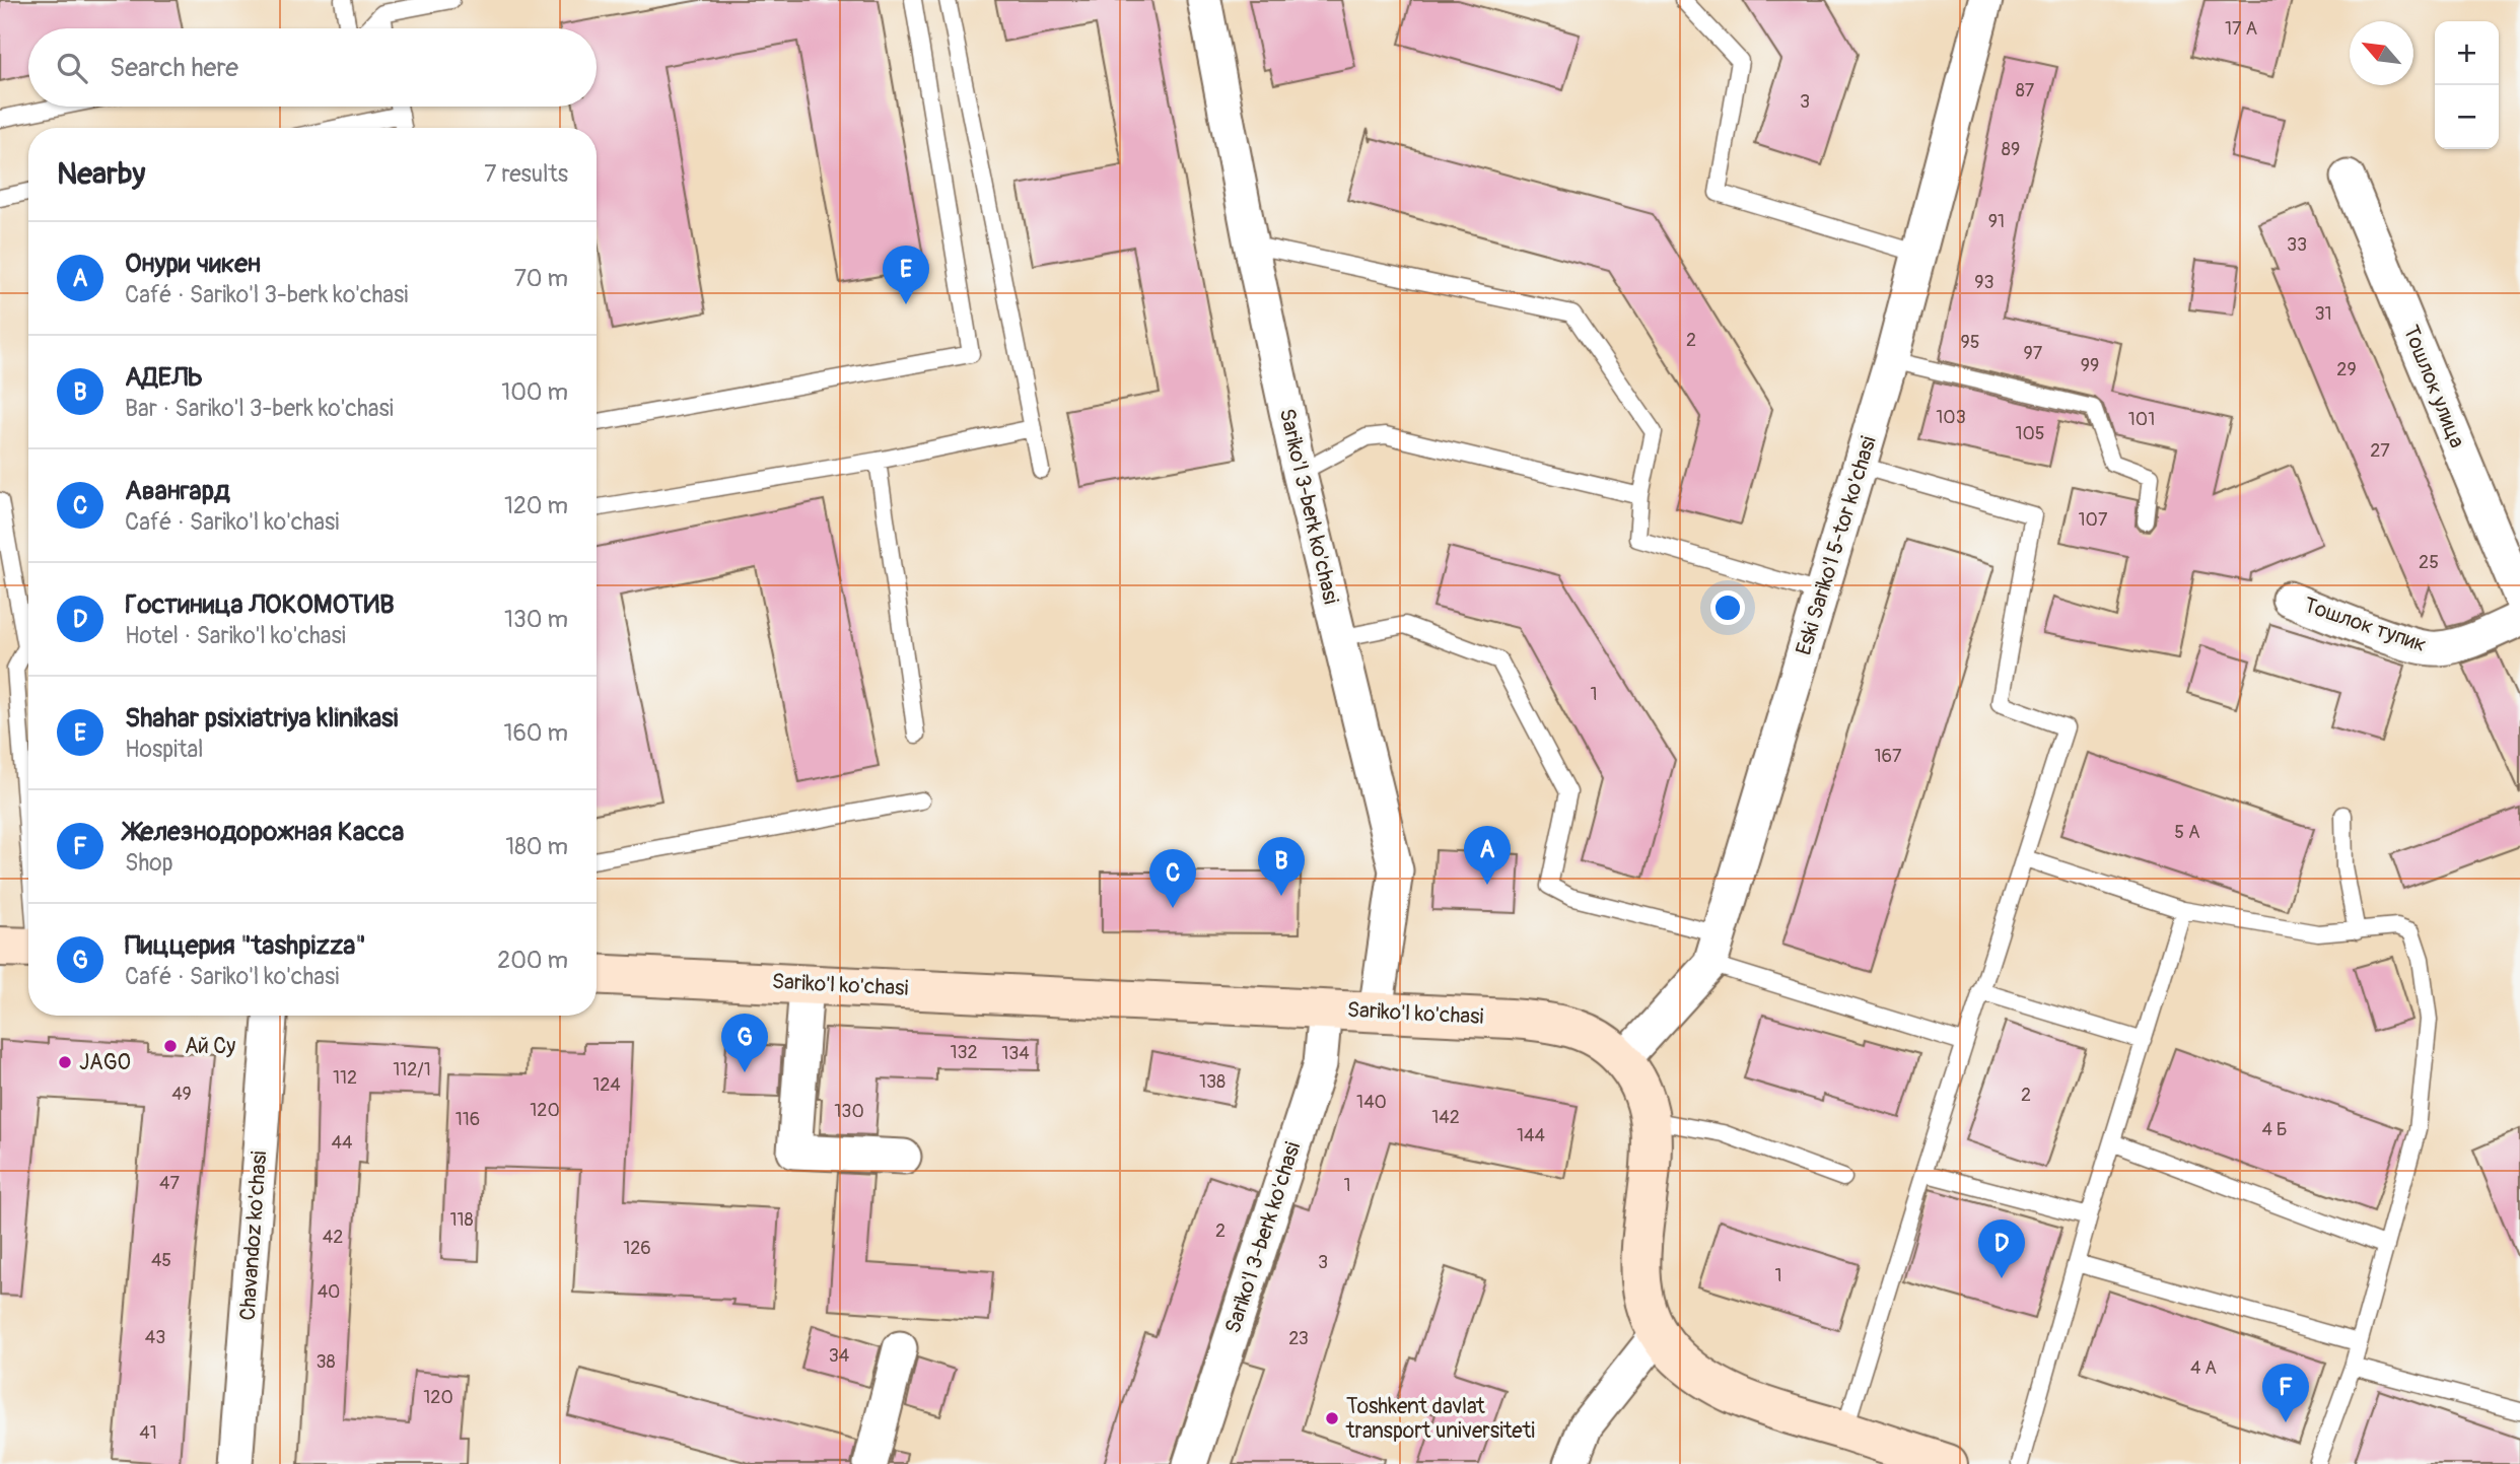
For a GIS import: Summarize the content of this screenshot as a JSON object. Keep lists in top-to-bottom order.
{
  "streets": {
    "main road": ["Sariko'l ko'chasi"],
    "street": [
      "Тошлок улица",
      "Sariko'l 3-berk ko'chasi",
      "Eski Sariko'l 5-tor ko'chasi",
      "Тошлок тупик",
      "Chavandoz ko'chasi"
    ]
  },
  "crossings": [
    ["Sariko'l 3-berk ko'chasi", "Sariko'l ko'chasi"],
    ["Eski Sariko'l 5-tor ko'chasi", "Sariko'l ko'chasi"]
  ],
  "places": ["Ай Су", "JAGO", "Toshkent davlat transport universiteti"],
  "house_numbers": [
    "17 А",
    "87",
    "3",
    "89",
    "91",
    "33",
    "93",
    "31",
    "2",
    "95",
    "97",
    "99",
    "29",
    "103",
    "101",
    "105",
    "27",
    "107",
    "25",
    "1",
    "167",
    "5 A",
    "132",
    "134",
    "112/1",
    "112",
    "138",
    "124",
    "49",
    "2",
    "140",
    "120",
    "130",
    "142",
    "116",
    "4 Б",
    "144",
    "44",
    "47",
    "1",
    "118",
    "2",
    "42",
    "126",
    "45",
    "3",
    "1",
    "40",
    "43",
    "23",
    "34",
    "38",
    "4 A",
    "120",
    "41"
  ],
  "north": "top left",
  "page": {
    "map_buttons": ["+", "−"],
    "search": "Search here",
    "heading": ["Nearby", "7 results"],
    "list": [
      {
        "mark": "A",
        "name": "Онури чикен",
        "note": "Café · Sariko'l 3-berk ko'chasi",
        "value": "70 m"
      },
      {
        "mark": "B",
        "name": "АДЕЛЬ",
        "note": "Bar · Sariko'l 3-berk ko'chasi",
        "value": "100 m"
      },
      {
        "mark": "C",
        "name": "Авангард",
        "note": "Café · Sariko'l ko'chasi",
        "value": "120 m"
      },
      {
        "mark": "D",
        "name": "Гостиница ЛОКОМОТИВ",
        "note": "Hotel · Sariko'l ko'chasi",
        "value": "130 m"
      },
      {
        "mark": "E",
        "name": "Shahar psixiatriya klinikasi",
        "note": "Hospital",
        "value": "160 m"
      },
      {
        "mark": "F",
        "name": "Железнодорожная Касса",
        "note": "Shop",
        "value": "180 m"
      },
      {
        "mark": "G",
        "name": "Пиццерия \"tashpizza\"",
        "note": "Café · Sariko'l ko'chasi",
        "value": "200 m"
      }
    ],
    "pins": [
      "E",
      "A",
      "B",
      "C",
      "G",
      "D",
      "F"
    ]
  }
}
